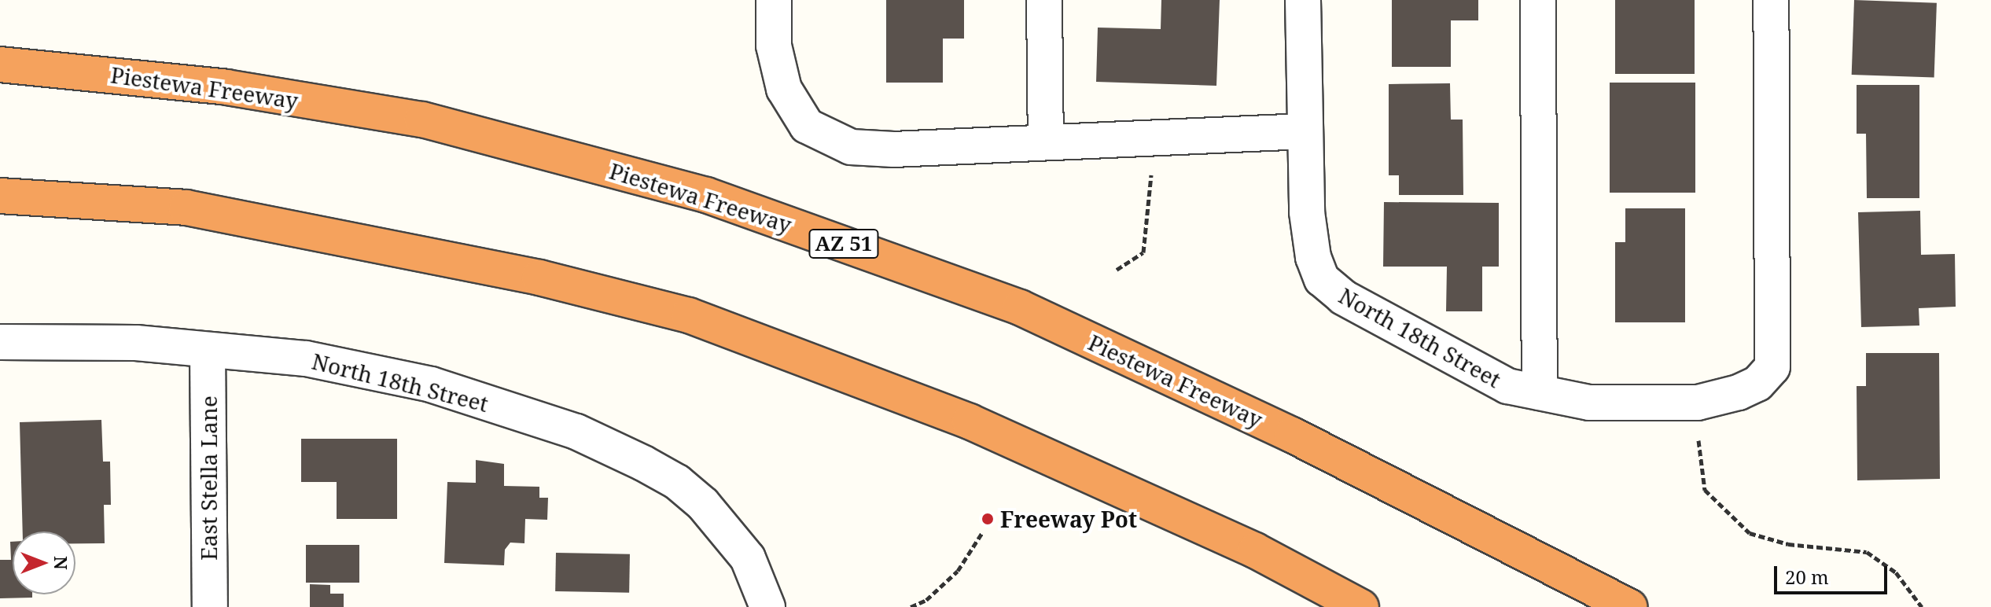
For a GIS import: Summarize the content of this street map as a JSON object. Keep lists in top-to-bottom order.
{
  "streets": {
    "highway": ["Piestewa Freeway", "AZ 51"],
    "street": ["North 18th Street", "East Stella Lane"]
  },
  "crossings": [
    ["North 18th Street", "East Stella Lane"]
  ],
  "places": ["Freeway Pot"],
  "scale_bar": "20 m",
  "north": "right"
}
